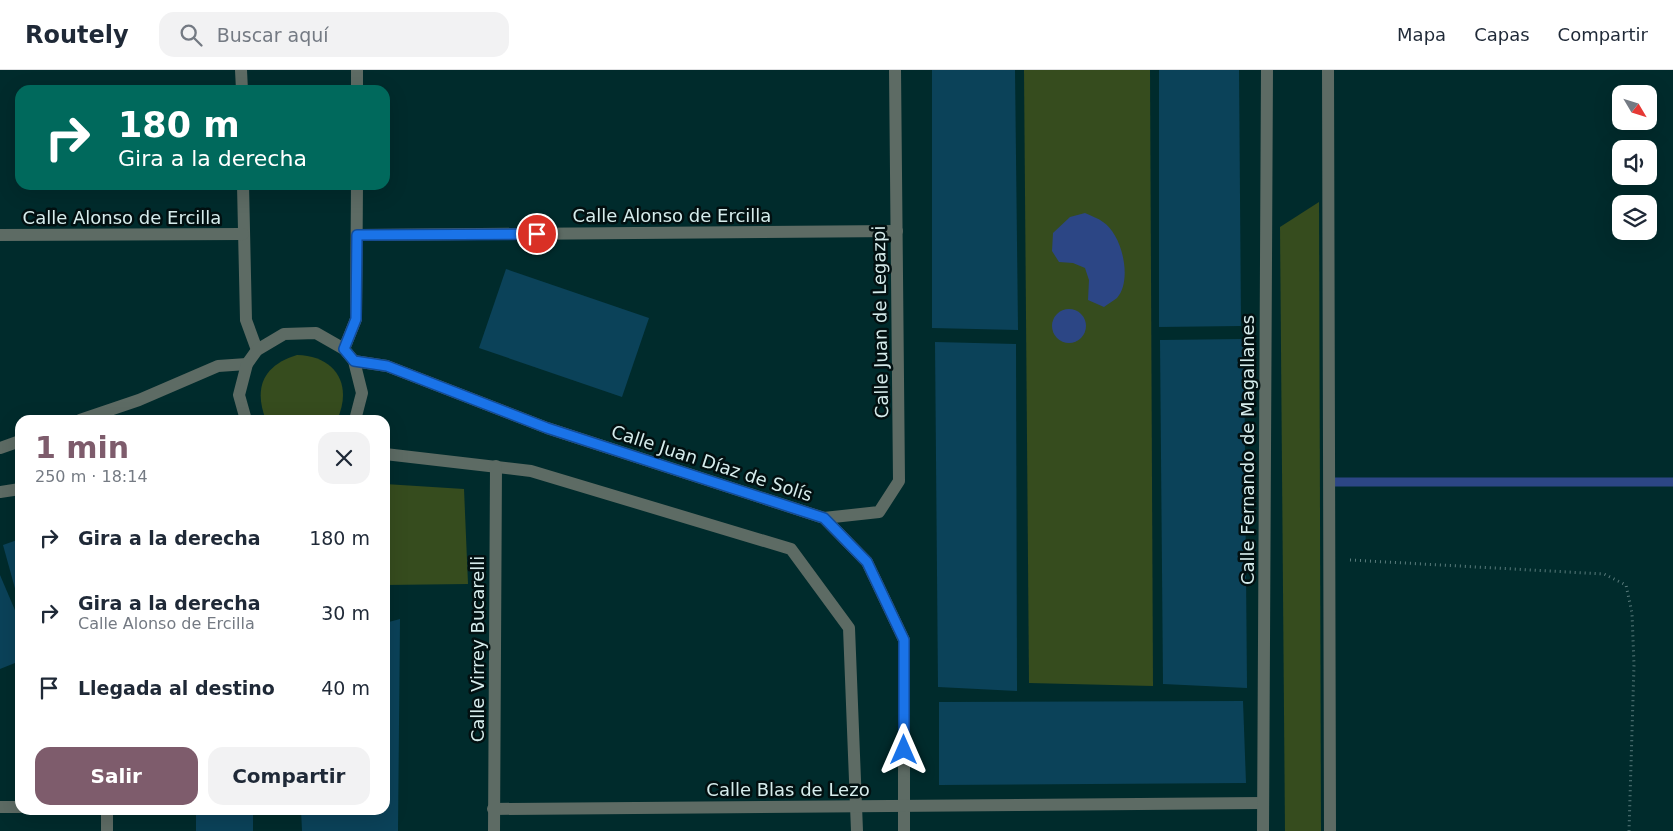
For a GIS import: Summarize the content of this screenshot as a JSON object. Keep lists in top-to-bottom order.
{
  "streets": {
    "street": [
      "Calle Alonso de Ercilla",
      "Calle Juan de Legazpi",
      "Calle Fernando de Magallanes",
      "Calle Juan Díaz de Solís",
      "Calle Virrey Bucarelli",
      "Calle Blas de Lezo"
    ]
  },
  "crossings": [
    ["Calle Alonso de Ercilla", "Calle Juan de Legazpi"],
    ["Calle Juan de Legazpi", "Calle Juan Díaz de Solís"],
    ["Calle Fernando de Magallanes", "Calle Blas de Lezo"],
    ["Calle Juan Díaz de Solís", "Calle Blas de Lezo"],
    ["Calle Virrey Bucarelli", "Calle Blas de Lezo"]
  ],
  "north": "bottom right",
  "page": {
    "header": "Routely",
    "search": "Buscar aquí",
    "nav": ["Mapa", "Capas", "Compartir"],
    "turn": ["180 m", "Gira a la derecha"],
    "heading": ["1 min", "250 m · 18:14"],
    "list": [
      {
        "name": "Gira a la derecha",
        "value": "180 m"
      },
      {
        "name": "Gira a la derecha",
        "note": "Calle Alonso de Ercilla",
        "value": "30 m"
      },
      {
        "name": "Llegada al destino",
        "value": "40 m"
      }
    ],
    "buttons": ["Salir", "Compartir"]
  }
}
